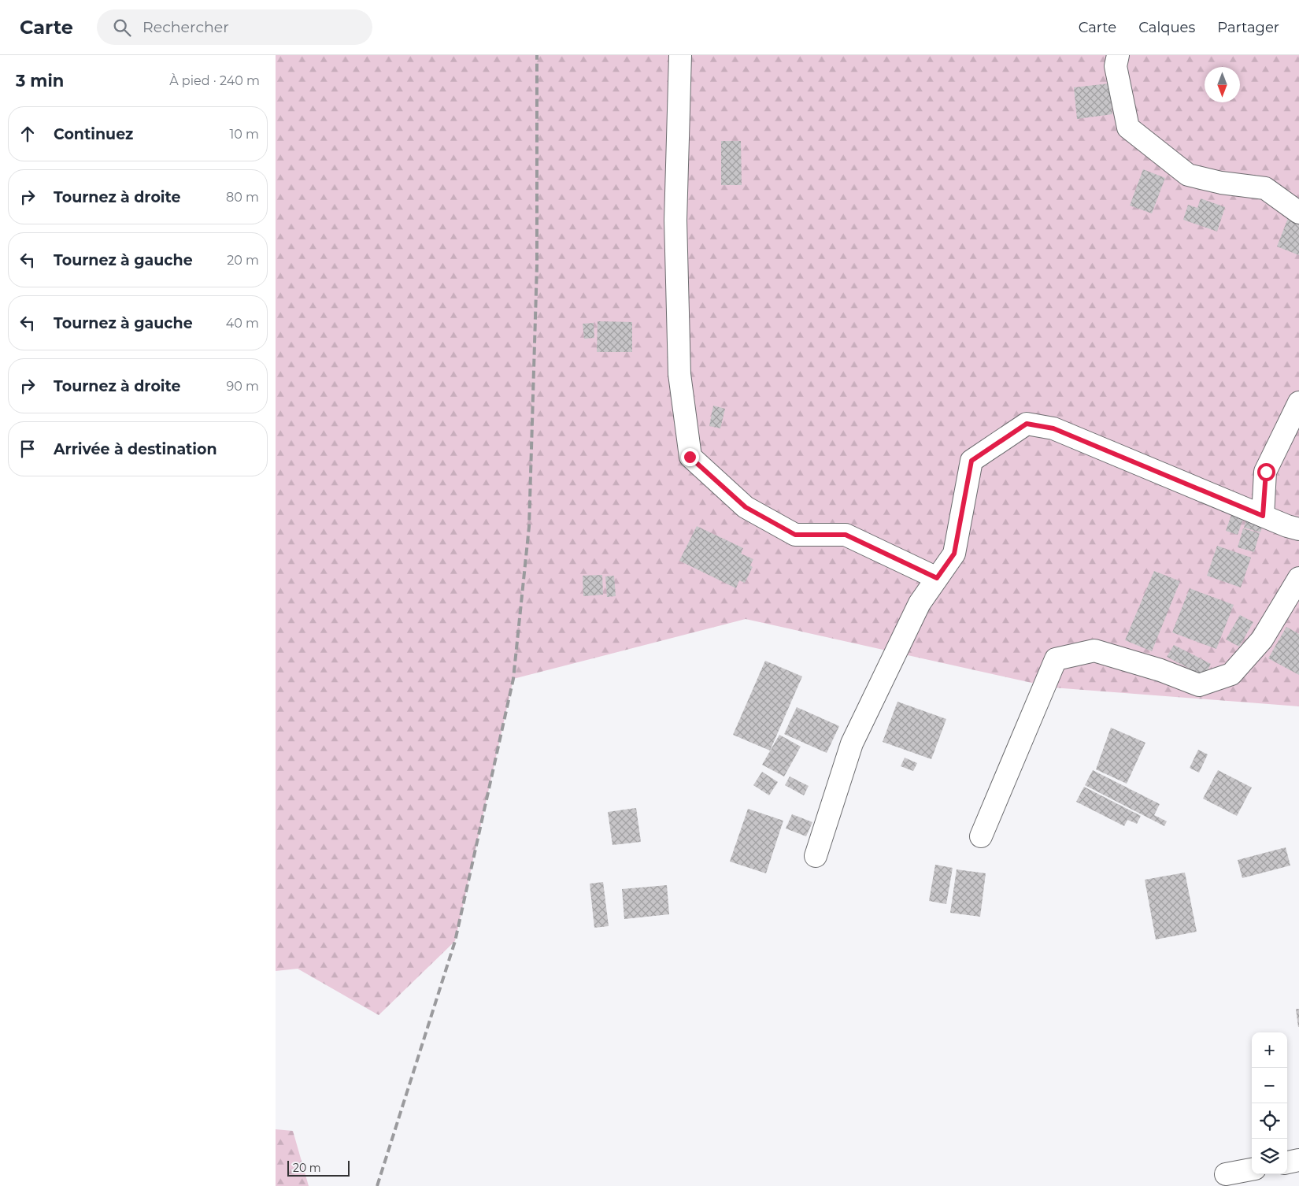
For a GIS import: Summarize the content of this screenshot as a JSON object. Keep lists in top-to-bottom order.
{
  "scale_bar": "20 m",
  "north": "bottom",
  "page": {
    "header": "Carte",
    "search": "Rechercher",
    "nav": ["Carte", "Calques", "Partager"],
    "heading": ["3 min", "À pied · 240 m"],
    "list": [
      ["Continuez", "10 m"],
      ["Tournez à droite", "80 m"],
      ["Tournez à gauche", "20 m"],
      ["Tournez à gauche", "40 m"],
      ["Tournez à droite", "90 m"],
      "Arrivée à destination"
    ],
    "map_buttons": ["+", "−"],
    "scale": "20 m"
  }
}
